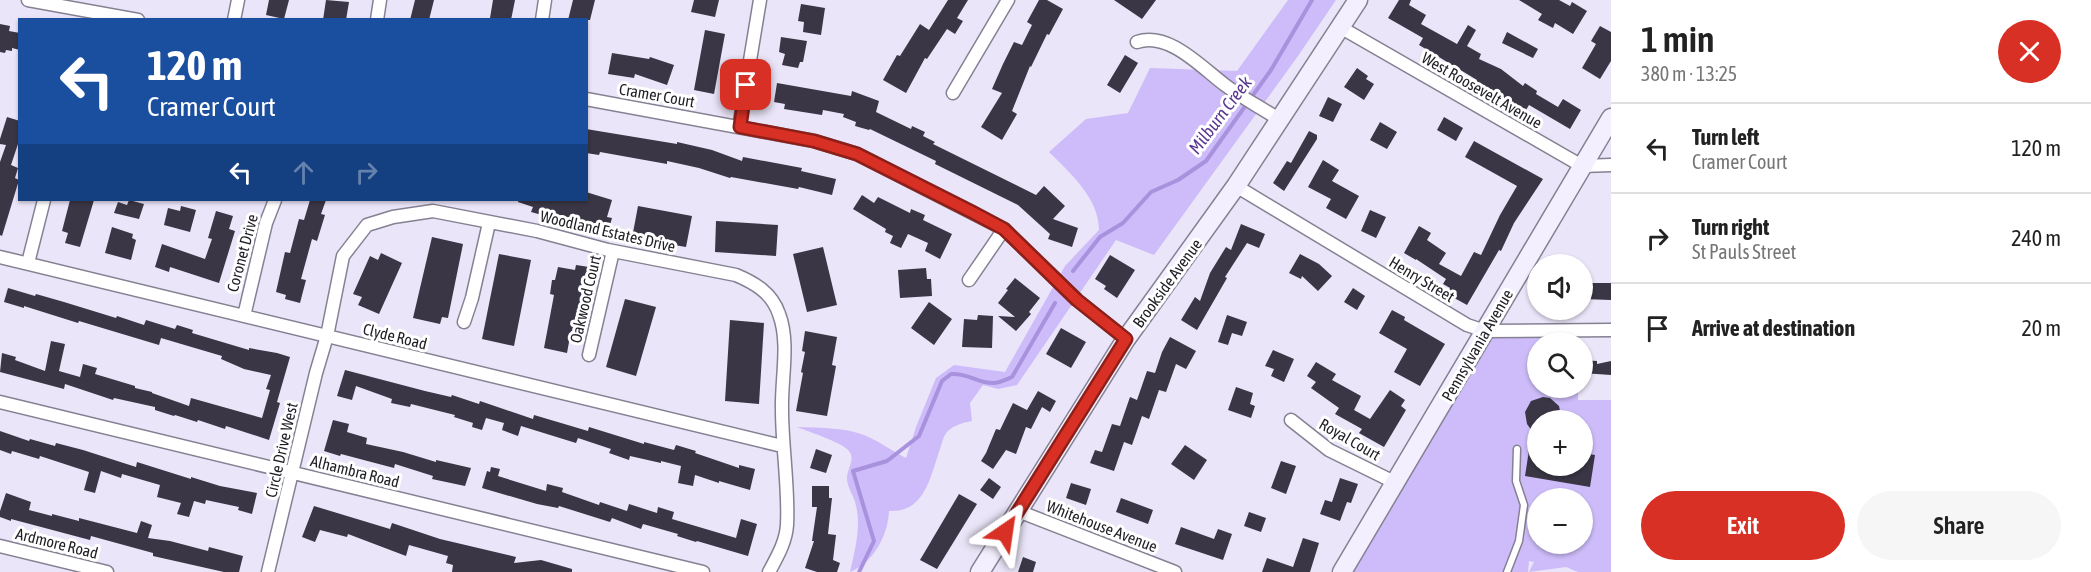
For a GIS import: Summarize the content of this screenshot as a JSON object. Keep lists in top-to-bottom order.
{
  "streets": {
    "main road": ["Brookside Avenue", "Pennsylvania Avenue"],
    "street": [
      "West Roosevelt Avenue",
      "Cramer Court",
      "Woodland Estates Drive",
      "Coronet Drive",
      "Henry Street",
      "Oakwood Court",
      "Clyde Road",
      "Royal Court",
      "Circle Drive West",
      "Alhambra Road",
      "Whitehouse Avenue",
      "Ardmore Road"
    ]
  },
  "crossings": [
    ["West Roosevelt Avenue", "Brookside Avenue"],
    ["West Roosevelt Avenue", "Pennsylvania Avenue"],
    ["Cramer Court", "Brookside Avenue"],
    ["Woodland Estates Drive", "Oakwood Court"],
    ["Woodland Estates Drive", "Clyde Road"],
    ["Woodland Estates Drive", "Circle Drive West"],
    ["Coronet Drive", "Clyde Road"],
    ["Henry Street", "Brookside Avenue"],
    ["Henry Street", "Pennsylvania Avenue"],
    ["Brookside Avenue", "Whitehouse Avenue"],
    ["Clyde Road", "Circle Drive West"],
    ["Pennsylvania Avenue", "Royal Court"],
    ["Circle Drive West", "Alhambra Road"]
  ],
  "water": ["Milburn Creek"],
  "page": {
    "heading": ["1 min", "380 m · 13:25"],
    "turn": ["120 m", "Cramer Court"],
    "list": [
      {
        "name": "Turn left",
        "note": "Cramer Court",
        "value": "120 m"
      },
      {
        "name": "Turn right",
        "note": "St Pauls Street",
        "value": "240 m"
      },
      {
        "name": "Arrive at destination",
        "value": "20 m"
      }
    ],
    "map_buttons": ["+", "−"],
    "buttons": ["Exit", "Share"]
  }
}
